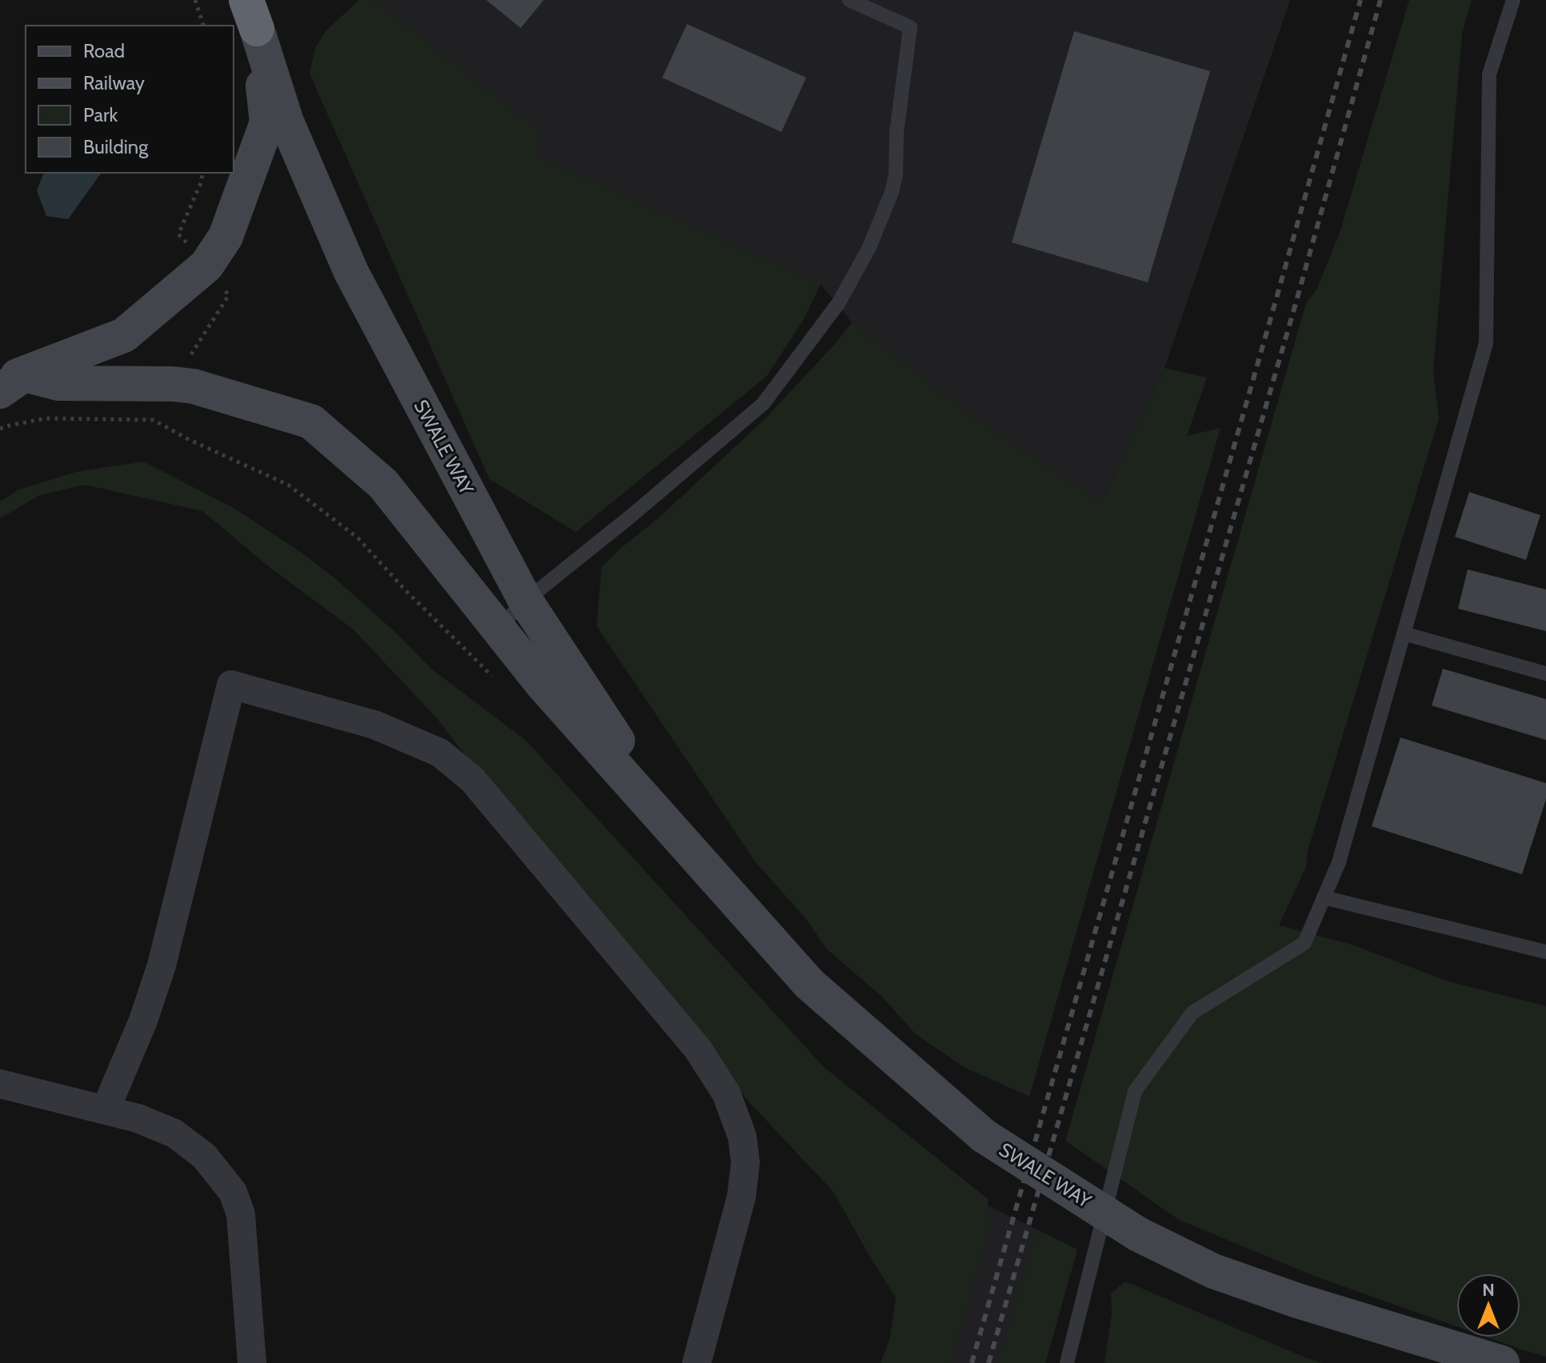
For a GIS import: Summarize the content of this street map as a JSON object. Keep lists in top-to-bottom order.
{
  "streets": {
    "main road": ["SWALE WAY"]
  },
  "legend": [
    "Road",
    "Railway",
    "Park",
    "Building"
  ],
  "north": "top"
}
